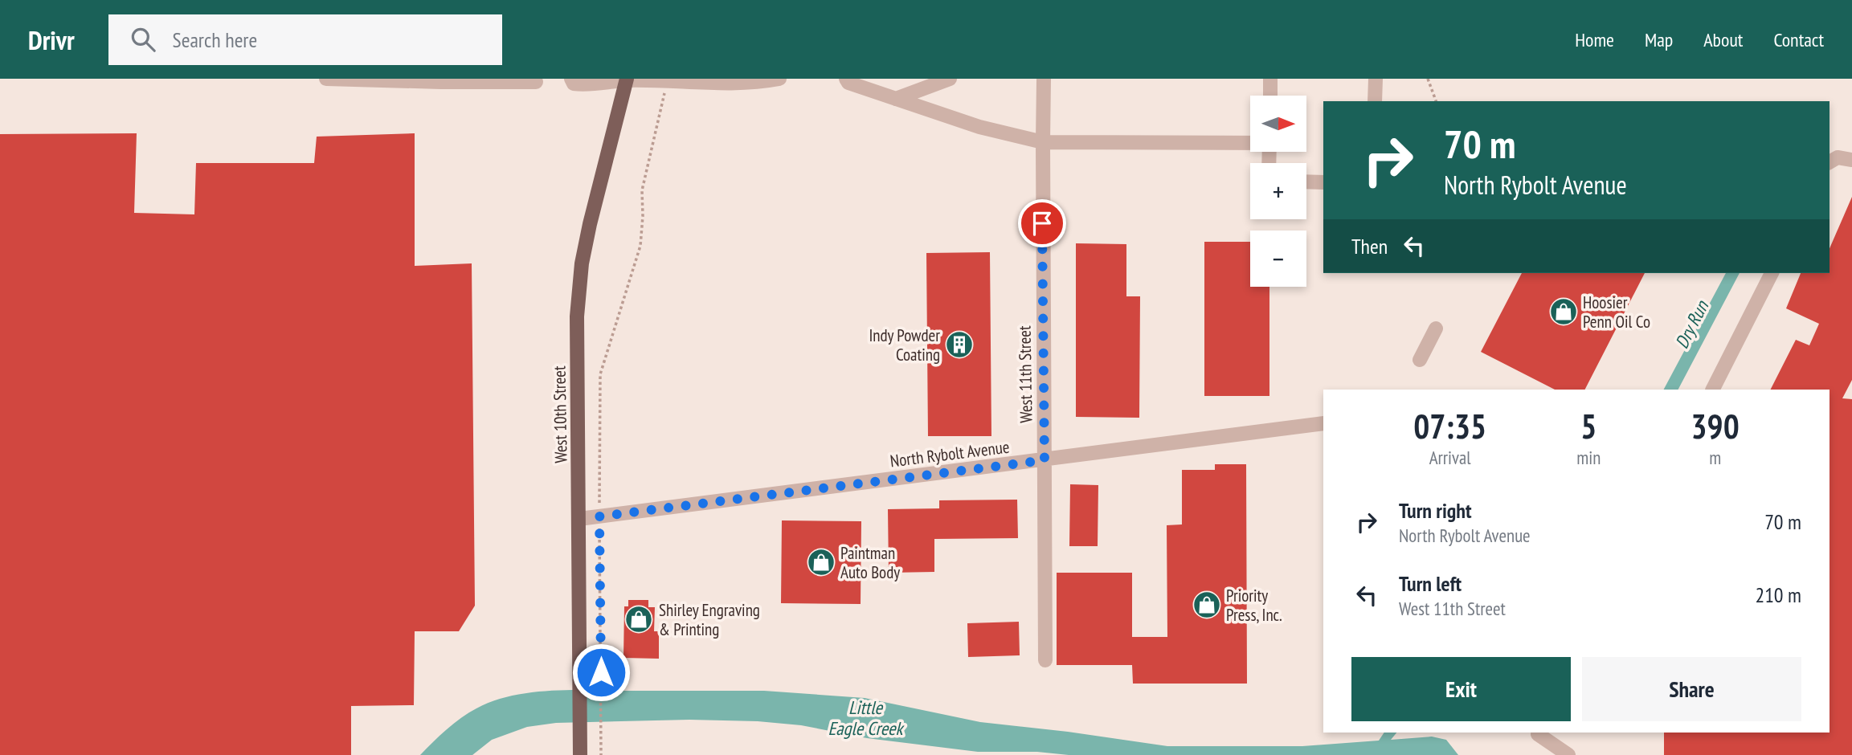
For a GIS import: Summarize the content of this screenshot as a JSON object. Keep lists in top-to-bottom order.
{
  "streets": {
    "main road": ["West 10th Street"],
    "street": ["West 11th Street", "North Rybolt Avenue"]
  },
  "crossings": [
    ["West 11th Street", "North Rybolt Avenue"],
    ["West 10th Street", "North Rybolt Avenue"]
  ],
  "water": ["Dry Run", "Little Eagle Creek"],
  "places": {
    "shop": [
      "Hoosier Penn Oil Co",
      "Paintman Auto Body",
      "Priority Press, Inc.",
      "Shirley Engraving & Printing"
    ],
    "building": ["Indy Powder Coating"]
  },
  "north": "right",
  "page": {
    "header": "Drivr",
    "search": "Search here",
    "nav": [
      "Home",
      "Map",
      "About",
      "Contact"
    ],
    "map_buttons": ["+", "−"],
    "turn": ["70 m", "North Rybolt Avenue"],
    "then": "Then",
    "eta": [
      "07:35",
      "Arrival",
      "5",
      "min",
      "390",
      "m"
    ],
    "list": [
      {
        "name": "Turn right",
        "note": "North Rybolt Avenue",
        "value": "70 m"
      },
      {
        "name": "Turn left",
        "note": "West 11th Street",
        "value": "210 m"
      }
    ],
    "buttons": ["Exit", "Share"]
  }
}
